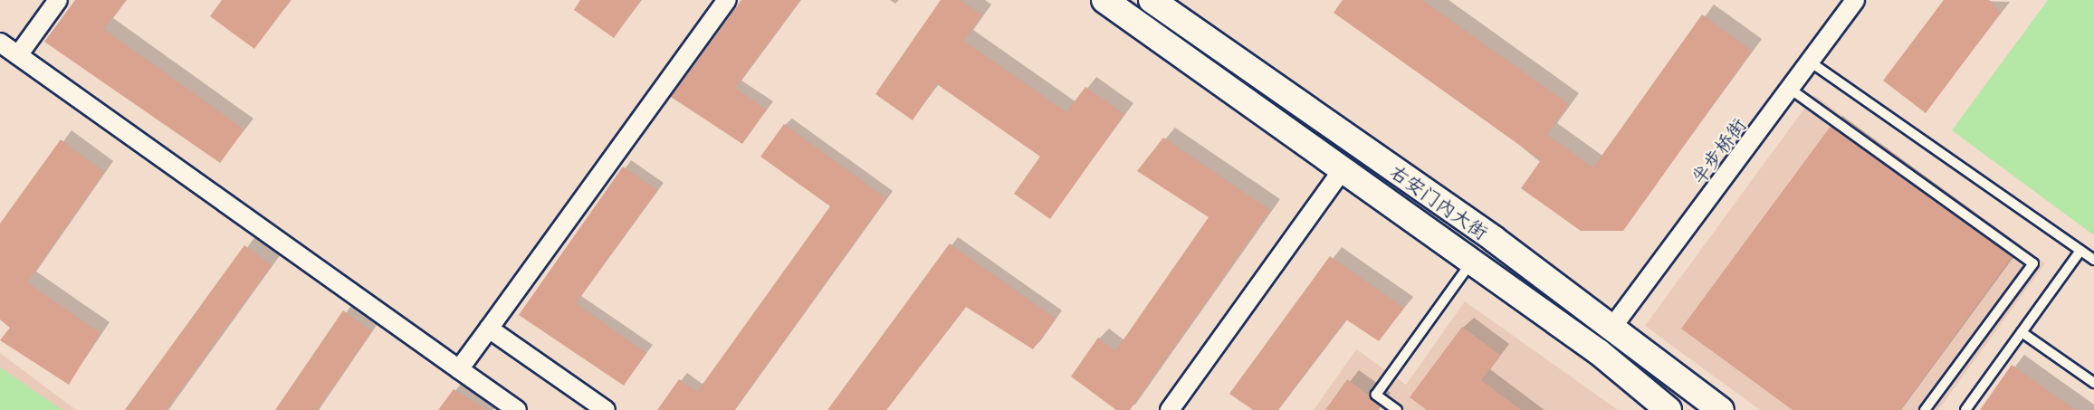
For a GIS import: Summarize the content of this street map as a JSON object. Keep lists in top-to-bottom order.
{
  "streets": {
    "main road": ["右安门内大街"],
    "street": ["半步桥街"]
  },
  "crossings": [
    ["半步桥街", "右安门内大街"]
  ]
}
